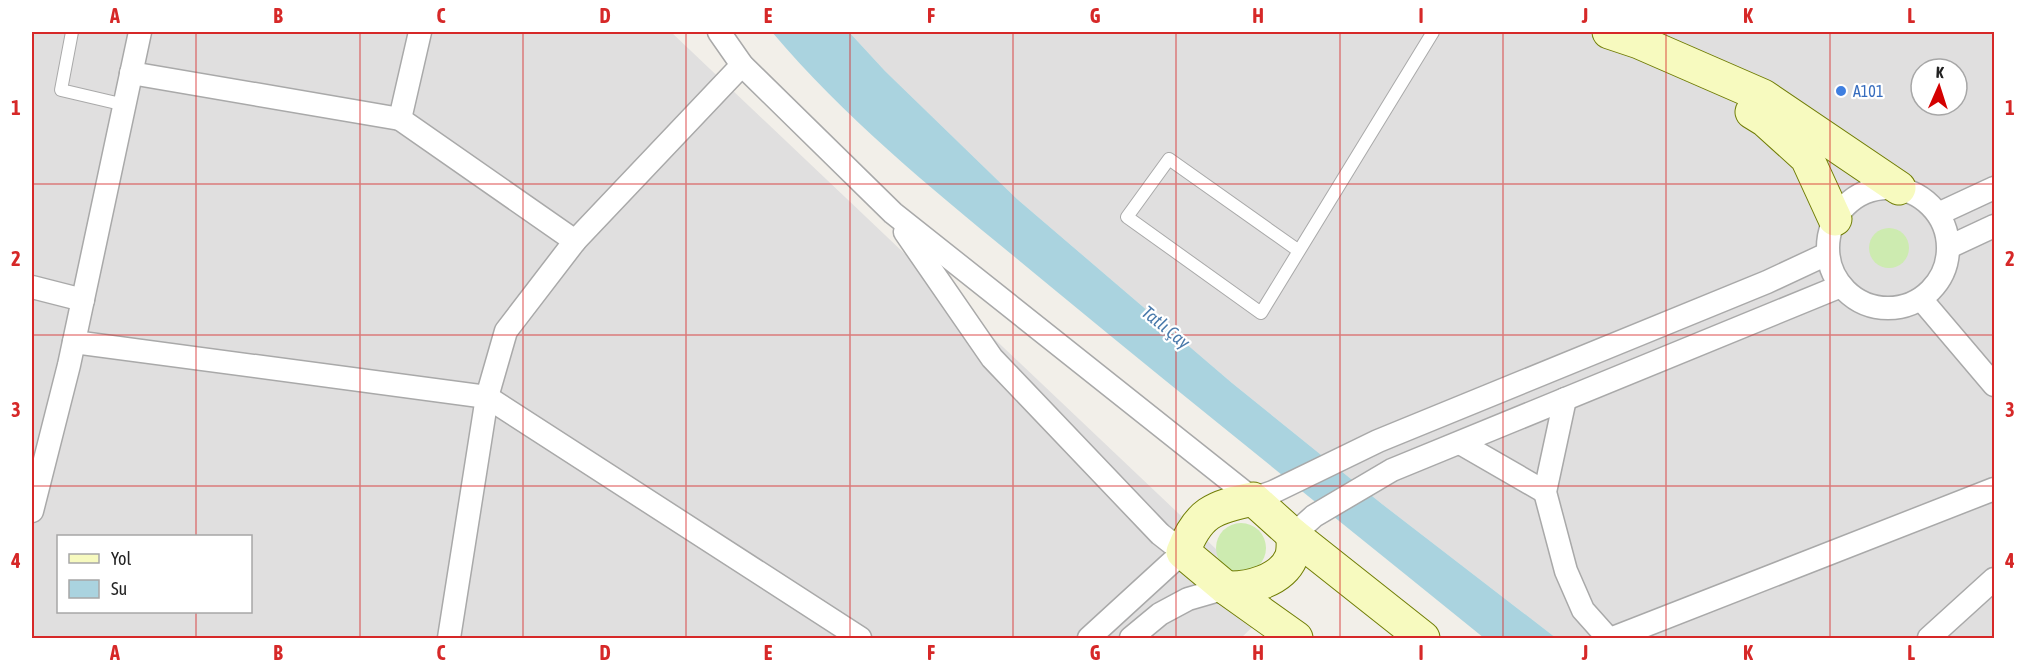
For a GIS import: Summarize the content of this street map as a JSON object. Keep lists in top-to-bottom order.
{
  "water": ["Tatlı Çay"],
  "places": ["A101"],
  "legend": ["Yol", "Su"],
  "north": "top",
  "grid": {
    "columns": [
      "A",
      "B",
      "C",
      "D",
      "E",
      "F",
      "G",
      "H",
      "I",
      "J",
      "K",
      "L"
    ],
    "rows": [
      "1",
      "2",
      "3",
      "4"
    ]
  }
}
